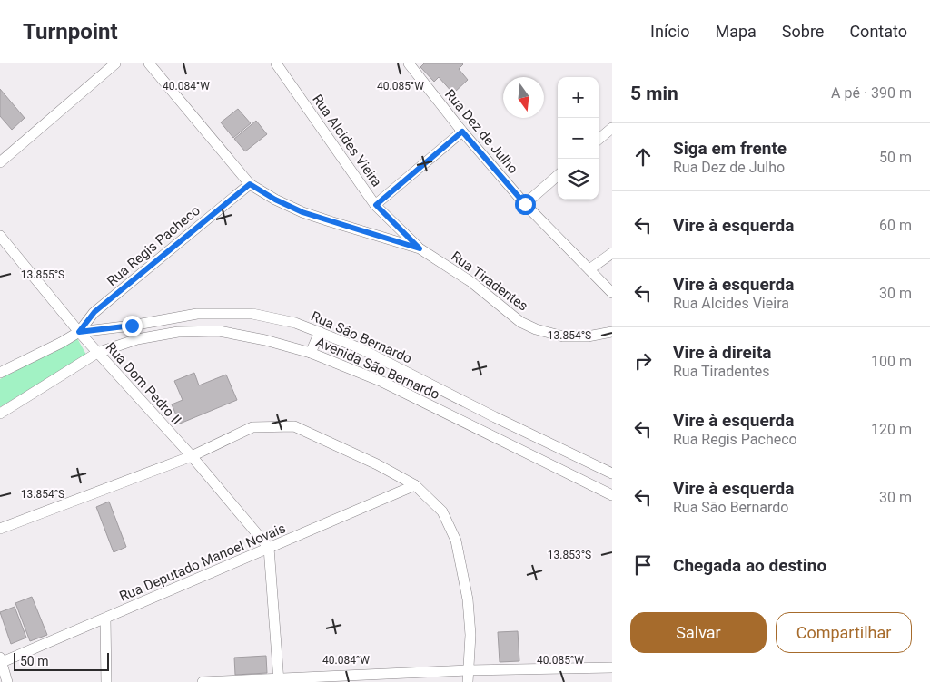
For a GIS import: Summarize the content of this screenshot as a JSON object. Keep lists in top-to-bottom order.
{
  "streets": {
    "street": [
      "Rua Dez de Julho",
      "Rua Alcides Vieira",
      "Rua Regis Pacheco",
      "Rua Tiradentes",
      "Rua São Bernardo",
      "Avenida São Bernardo",
      "Rua Dom Pedro II",
      "Rua Deputado Manoel Novais"
    ]
  },
  "crossings": [
    ["Rua Alcides Vieira", "Rua Tiradentes"],
    ["Rua Regis Pacheco", "Rua Tiradentes"],
    ["Rua Regis Pacheco", "Rua São Bernardo"],
    ["Rua Regis Pacheco", "Rua Dom Pedro II"],
    ["Rua São Bernardo", "Rua Dom Pedro II"],
    ["Avenida São Bernardo", "Rua Dom Pedro II"],
    ["Rua Dom Pedro II", "Rua Deputado Manoel Novais"]
  ],
  "scale_bar": "50 m",
  "north": "bottom",
  "page": {
    "header": "Turnpoint",
    "nav": [
      "Início",
      "Mapa",
      "Sobre",
      "Contato"
    ],
    "heading": ["5 min", "A pé · 390 m"],
    "map_buttons": ["+", "−"],
    "list": [
      ["Siga em frente", "Rua Dez de Julho", "50 m"],
      ["Vire à esquerda", "60 m"],
      ["Vire à esquerda", "Rua Alcides Vieira", "30 m"],
      ["Vire à direita", "Rua Tiradentes", "100 m"],
      ["Vire à esquerda", "Rua Regis Pacheco", "120 m"],
      ["Vire à esquerda", "Rua São Bernardo", "30 m"],
      "Chegada ao destino"
    ],
    "buttons": ["Salvar", "Compartilhar"],
    "scale": "50 m"
  },
  "coordinates": [
    "40.084°W",
    "40.085°W",
    "13.855°S",
    "13.854°S",
    "13.853°S"
  ]
}
